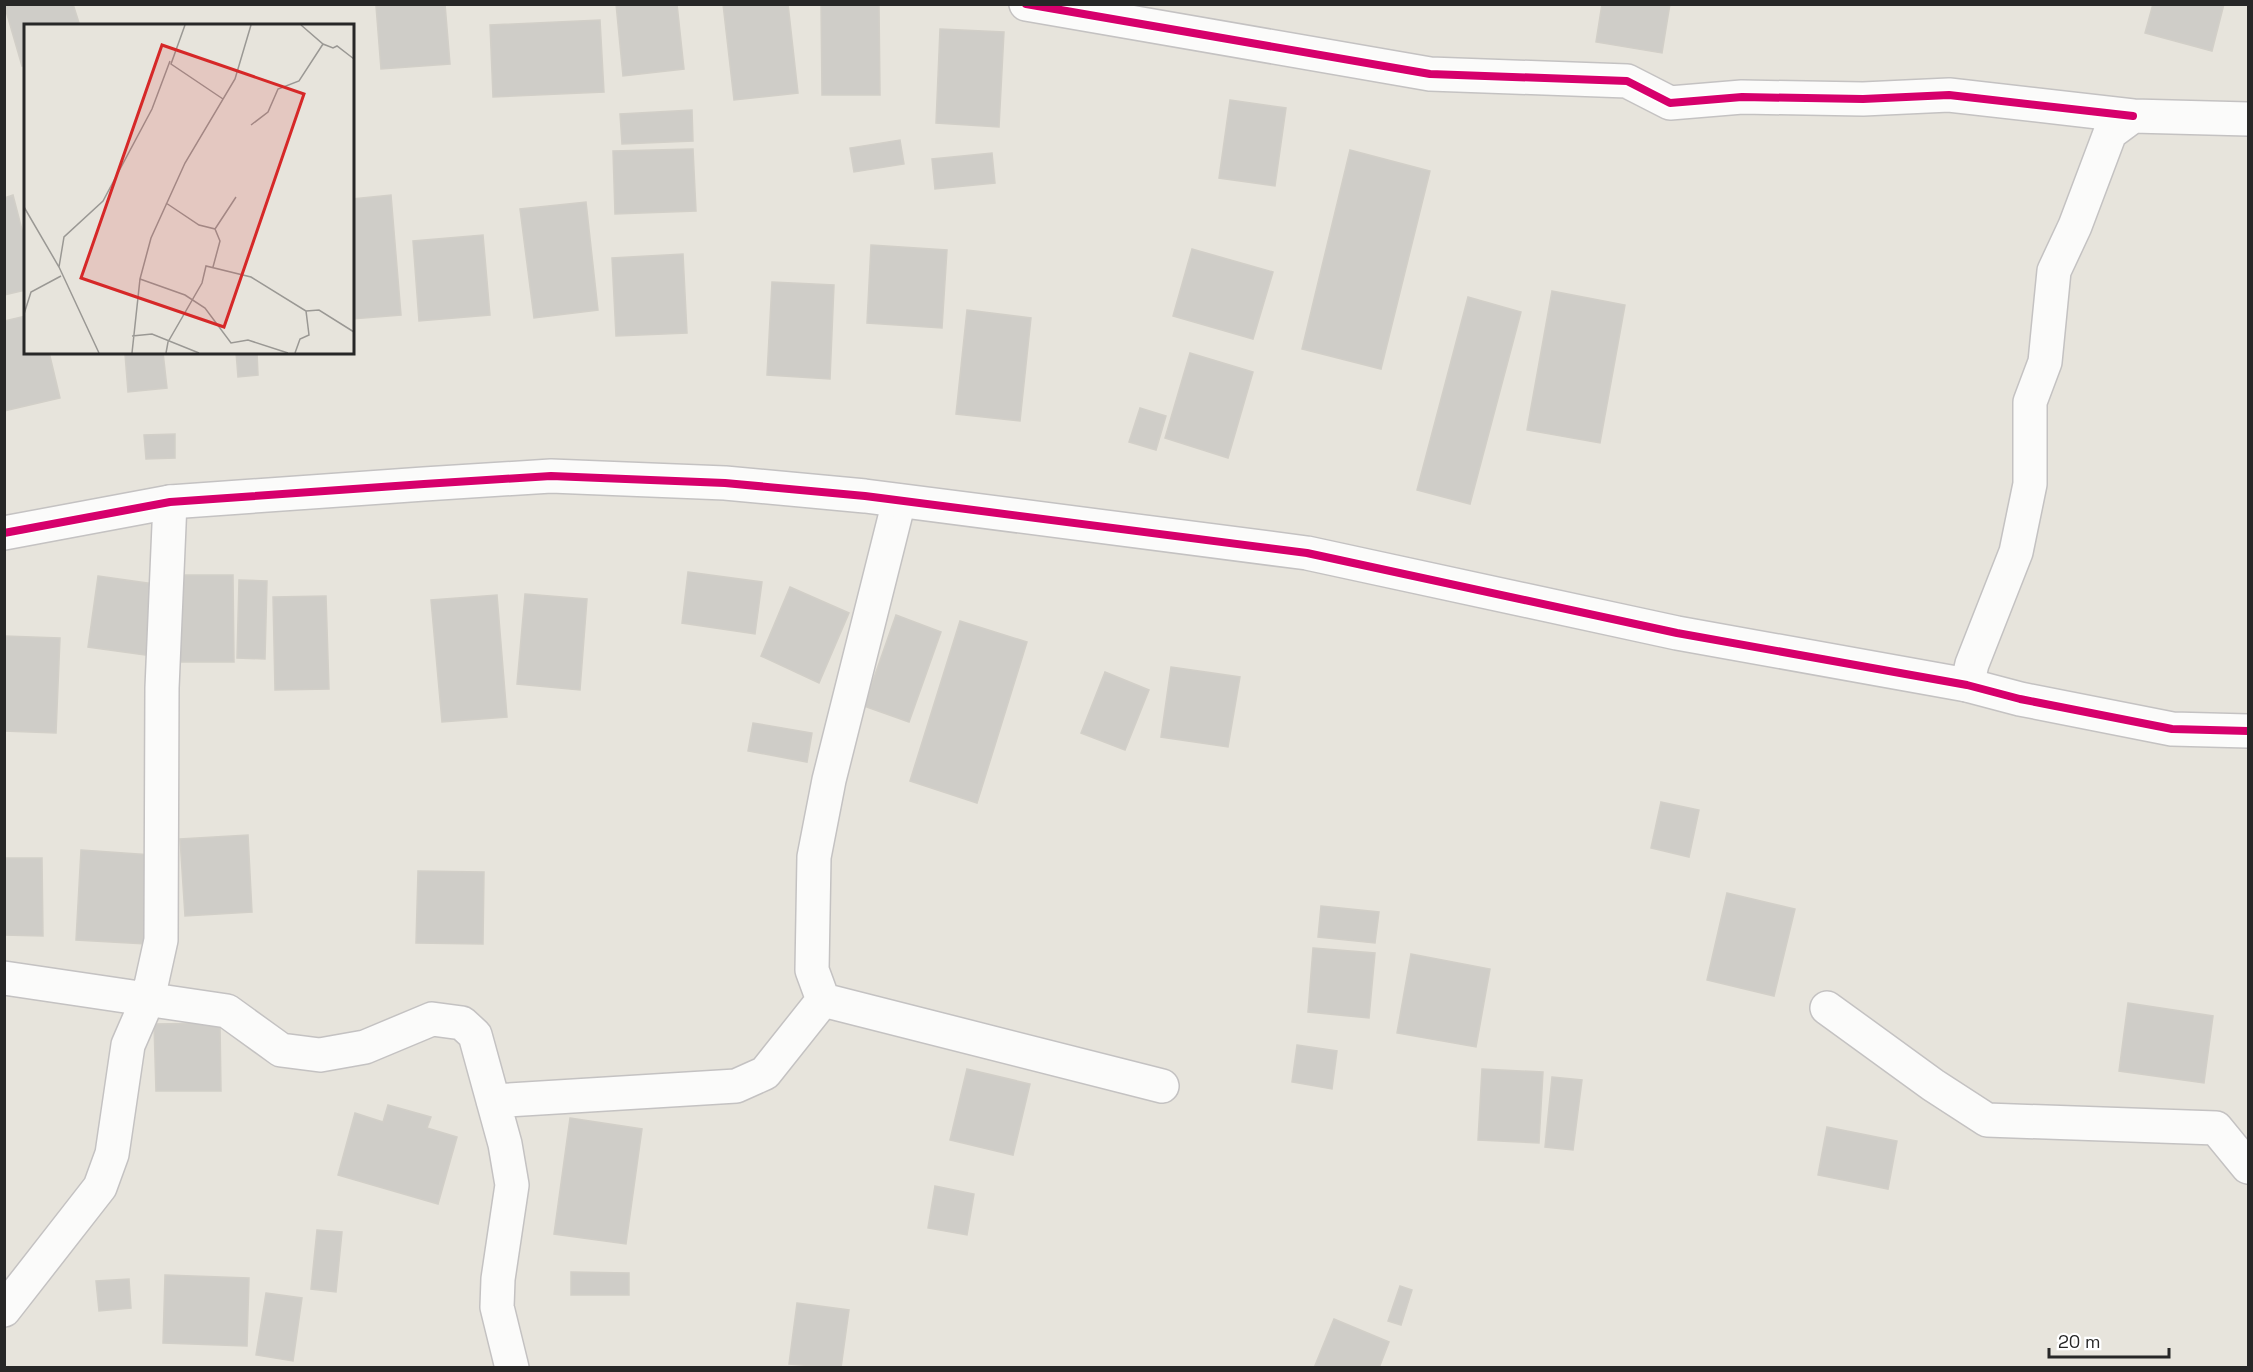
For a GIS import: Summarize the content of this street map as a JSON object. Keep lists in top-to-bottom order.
{
  "scale_bar": "20 m"
}
